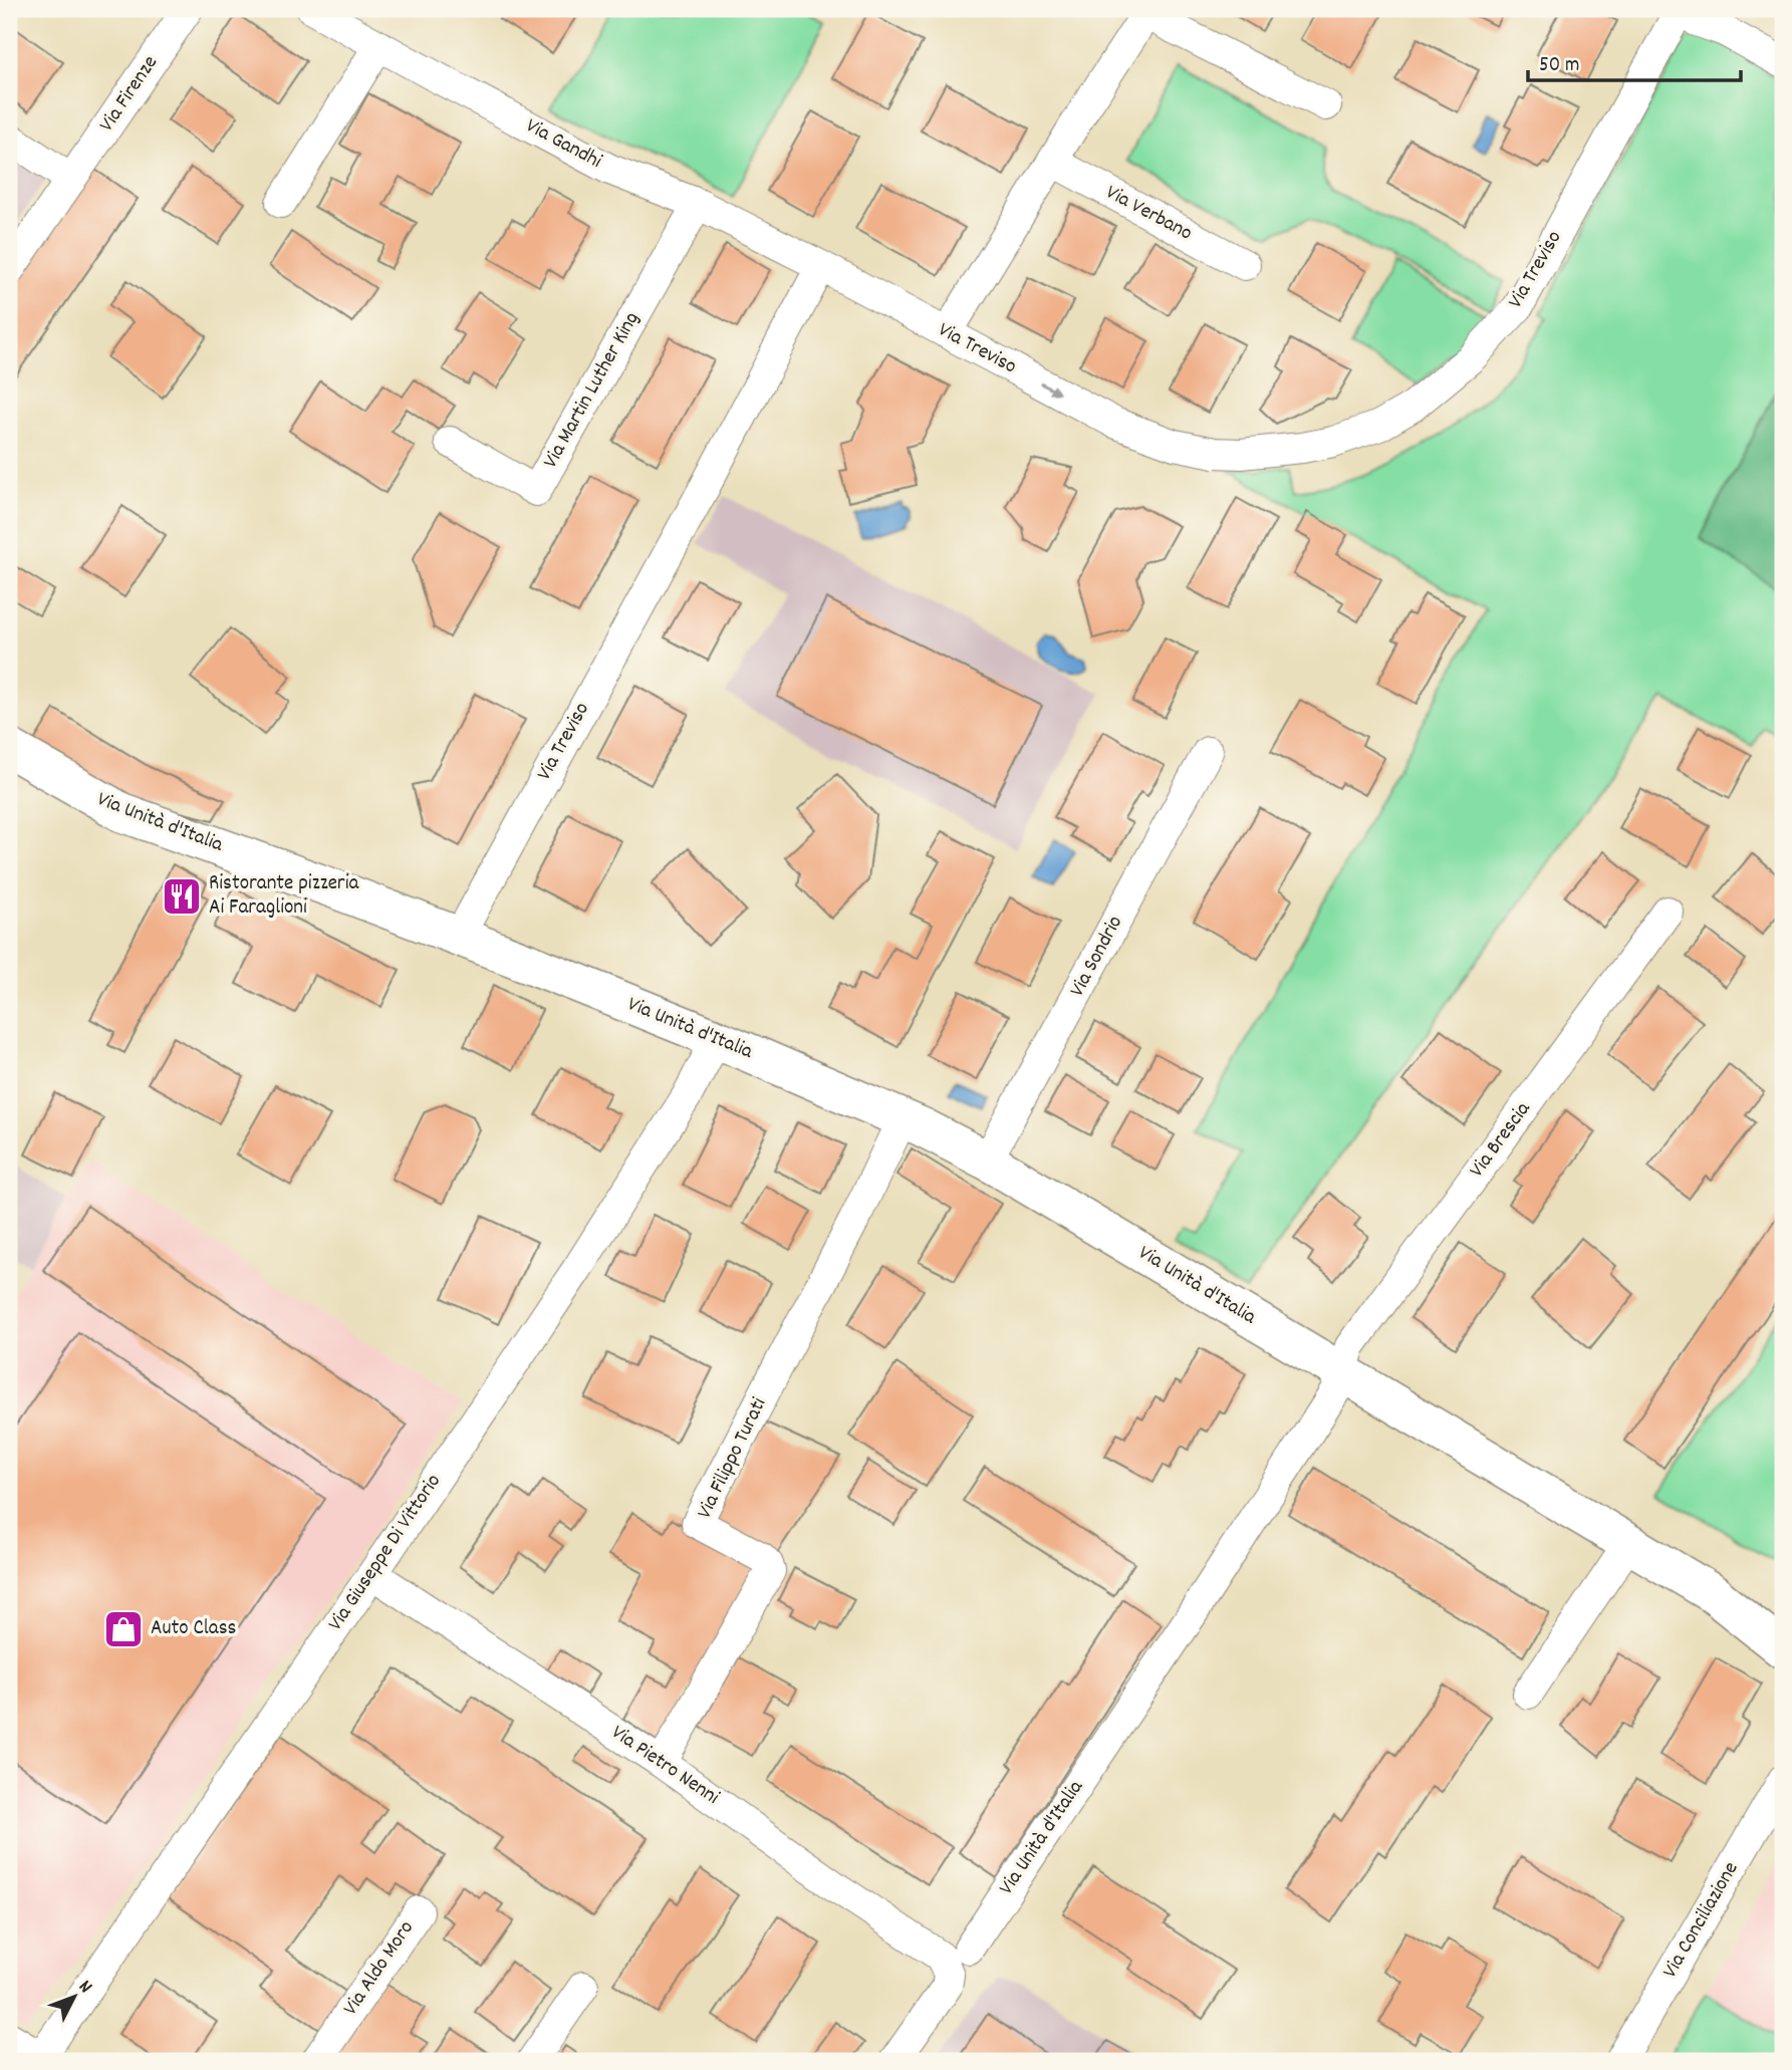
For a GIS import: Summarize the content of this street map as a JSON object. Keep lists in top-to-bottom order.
{
  "streets": {
    "street": [
      "Via Firenze",
      "Via Gandhi",
      "Via Verbano",
      "Via Treviso",
      "Via Martin Luther King",
      "Via Unità d'Italia",
      "Via Sondrio",
      "Via Brescia",
      "Via Filippo Turati",
      "Via Giuseppe Di Vittorio",
      "Via Pietro Nenni",
      "Via Conciliazione",
      "Via Aldo Moro"
    ]
  },
  "crossings": [
    ["Via Gandhi", "Via Treviso"],
    ["Via Gandhi", "Via Martin Luther King"],
    ["Via Treviso", "Via Unità d'Italia"],
    ["Via Unità d'Italia", "Via Sondrio"],
    ["Via Unità d'Italia", "Via Brescia"],
    ["Via Unità d'Italia", "Via Filippo Turati"],
    ["Via Unità d'Italia", "Via Giuseppe Di Vittorio"],
    ["Via Unità d'Italia", "Via Pietro Nenni"],
    ["Via Filippo Turati", "Via Pietro Nenni"],
    ["Via Giuseppe Di Vittorio", "Via Pietro Nenni"]
  ],
  "one_way": ["Via Treviso"],
  "places": {
    "restaurant": ["Ristorante pizzeria Ai Faraglioni"],
    "shop": ["Auto Class"]
  },
  "scale_bar": "50 m",
  "north": "top right"
}
